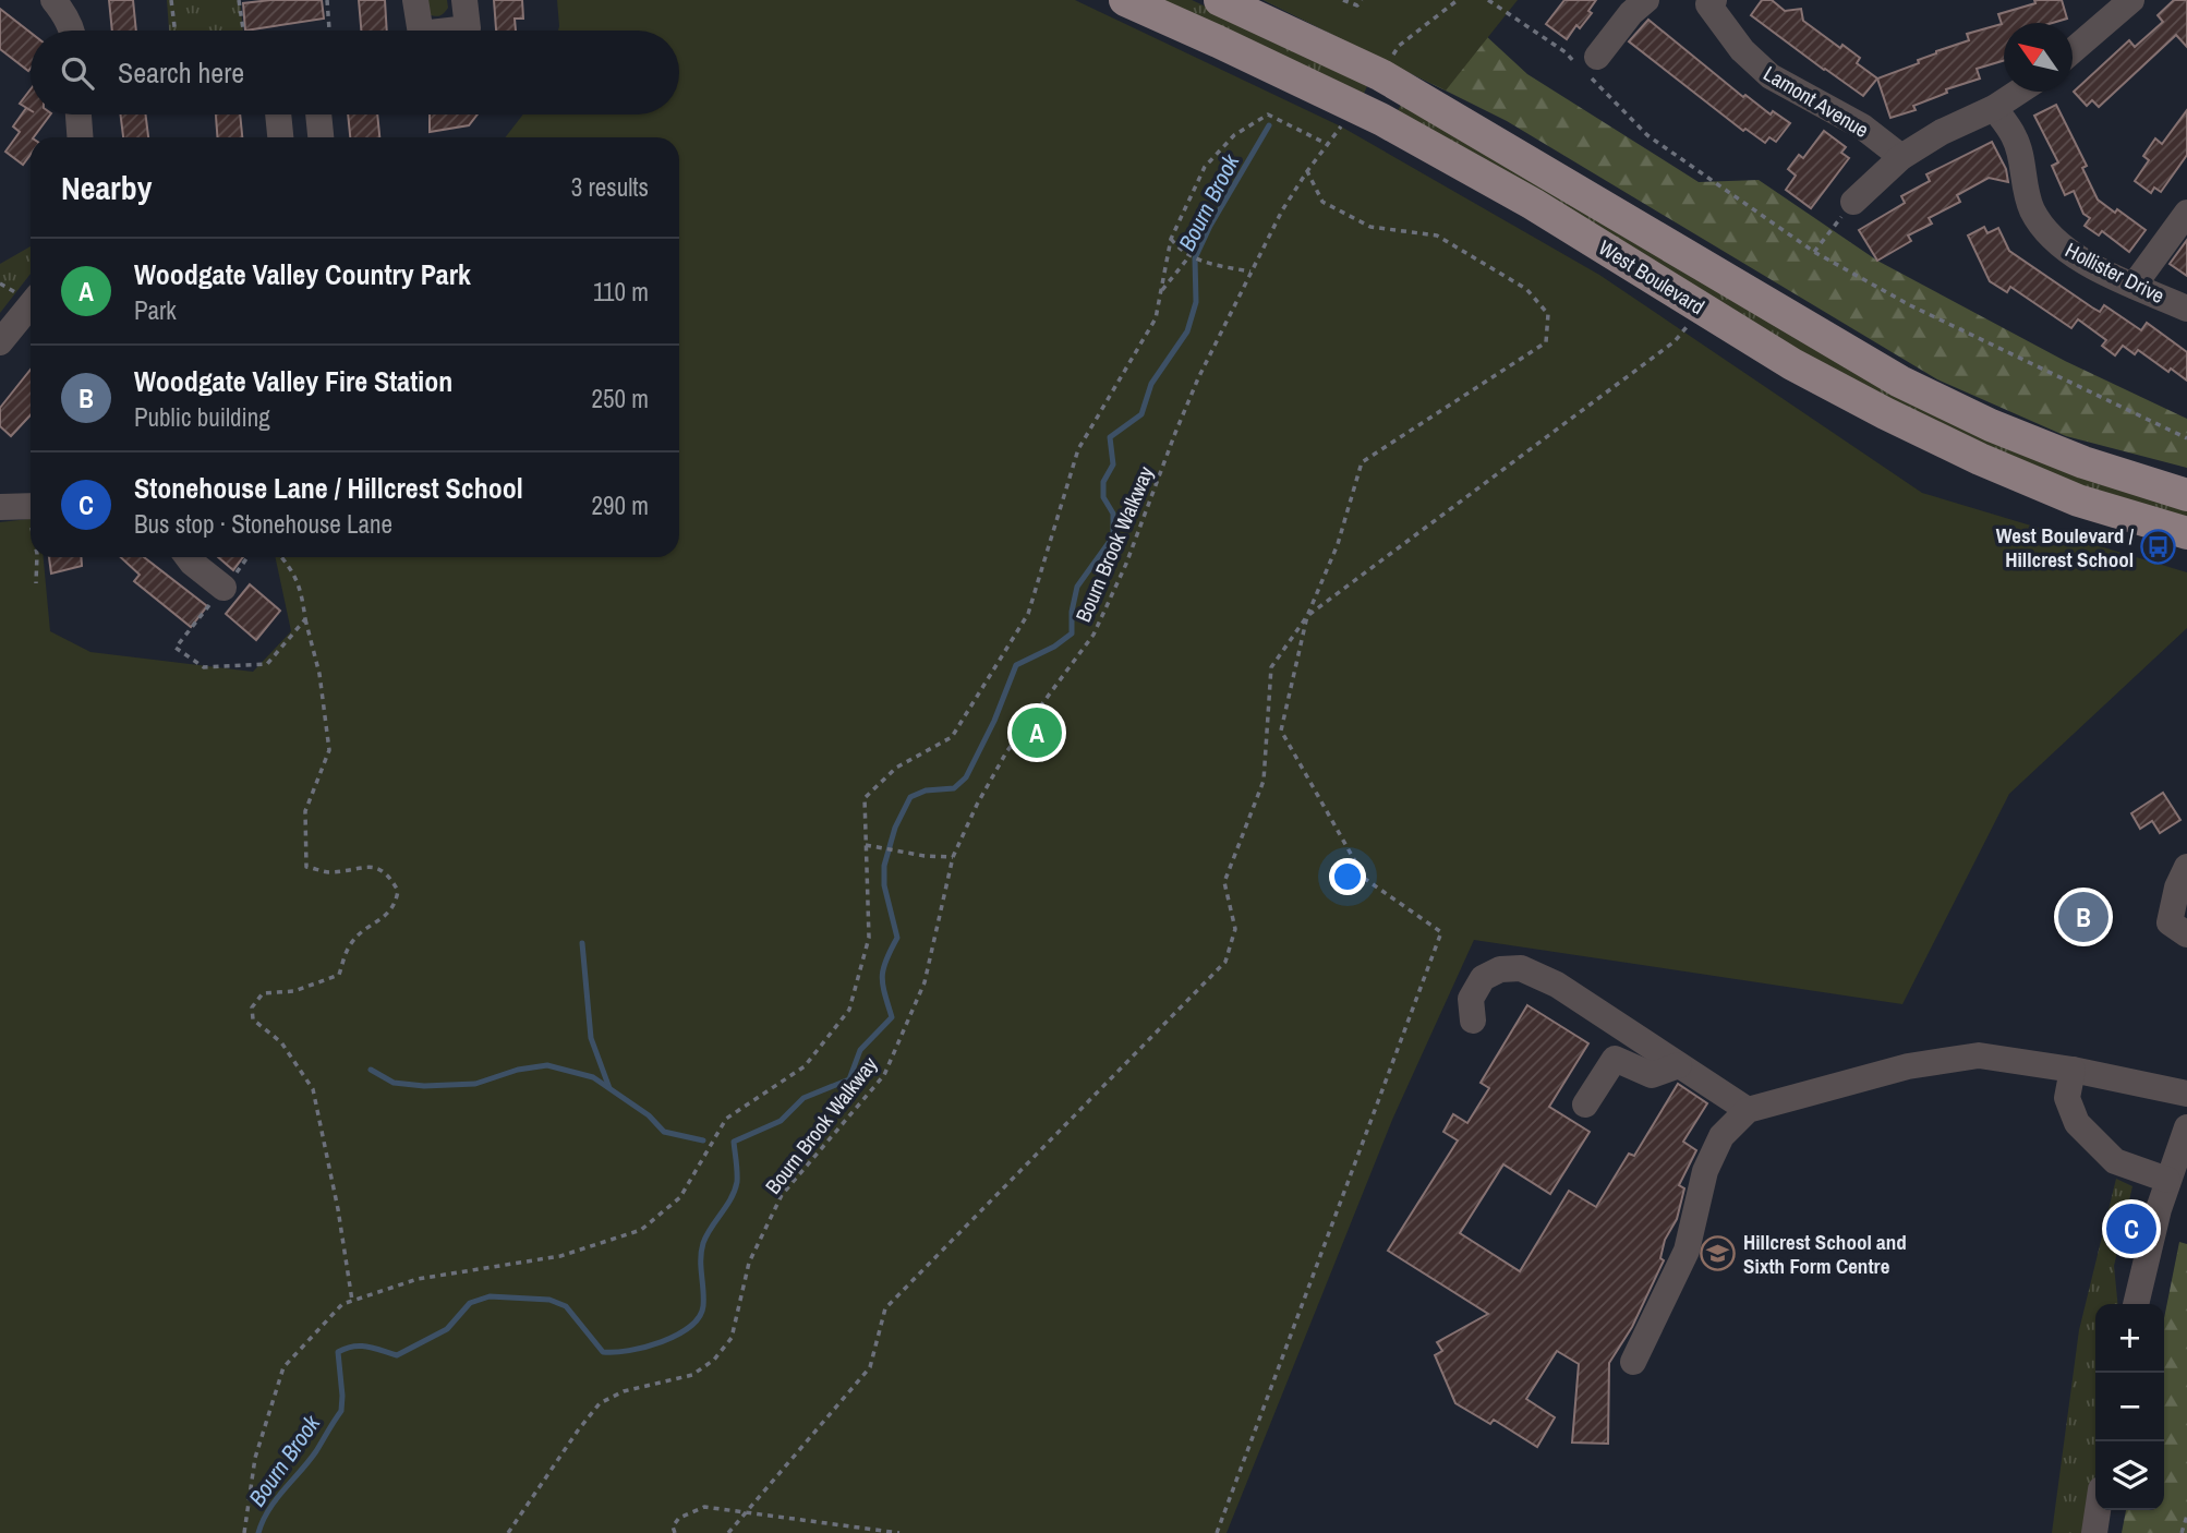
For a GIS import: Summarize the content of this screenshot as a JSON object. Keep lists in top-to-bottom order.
{
  "streets": {
    "main road": ["West Boulevard"],
    "street": ["Lamont Avenue", "Hollister Drive"],
    "path": ["Bourn Brook Walkway"]
  },
  "water": ["Bourn Brook"],
  "places": {
    "bus stop": ["West Boulevard / Hillcrest School"],
    "school or university": ["Hillcrest School and Sixth Form Centre"]
  },
  "north": "top left",
  "page": {
    "search": "Search here",
    "heading": ["Nearby", "3 results"],
    "list": [
      {
        "mark": "A",
        "name": "Woodgate Valley Country Park",
        "note": "Park",
        "value": "110 m"
      },
      {
        "mark": "B",
        "name": "Woodgate Valley Fire Station",
        "note": "Public building",
        "value": "250 m"
      },
      {
        "mark": "C",
        "name": "Stonehouse Lane / Hillcrest School",
        "note": "Bus stop · Stonehouse Lane",
        "value": "290 m"
      }
    ],
    "pins": ["A", "B", "C"],
    "map_buttons": ["+", "−"]
  }
}
